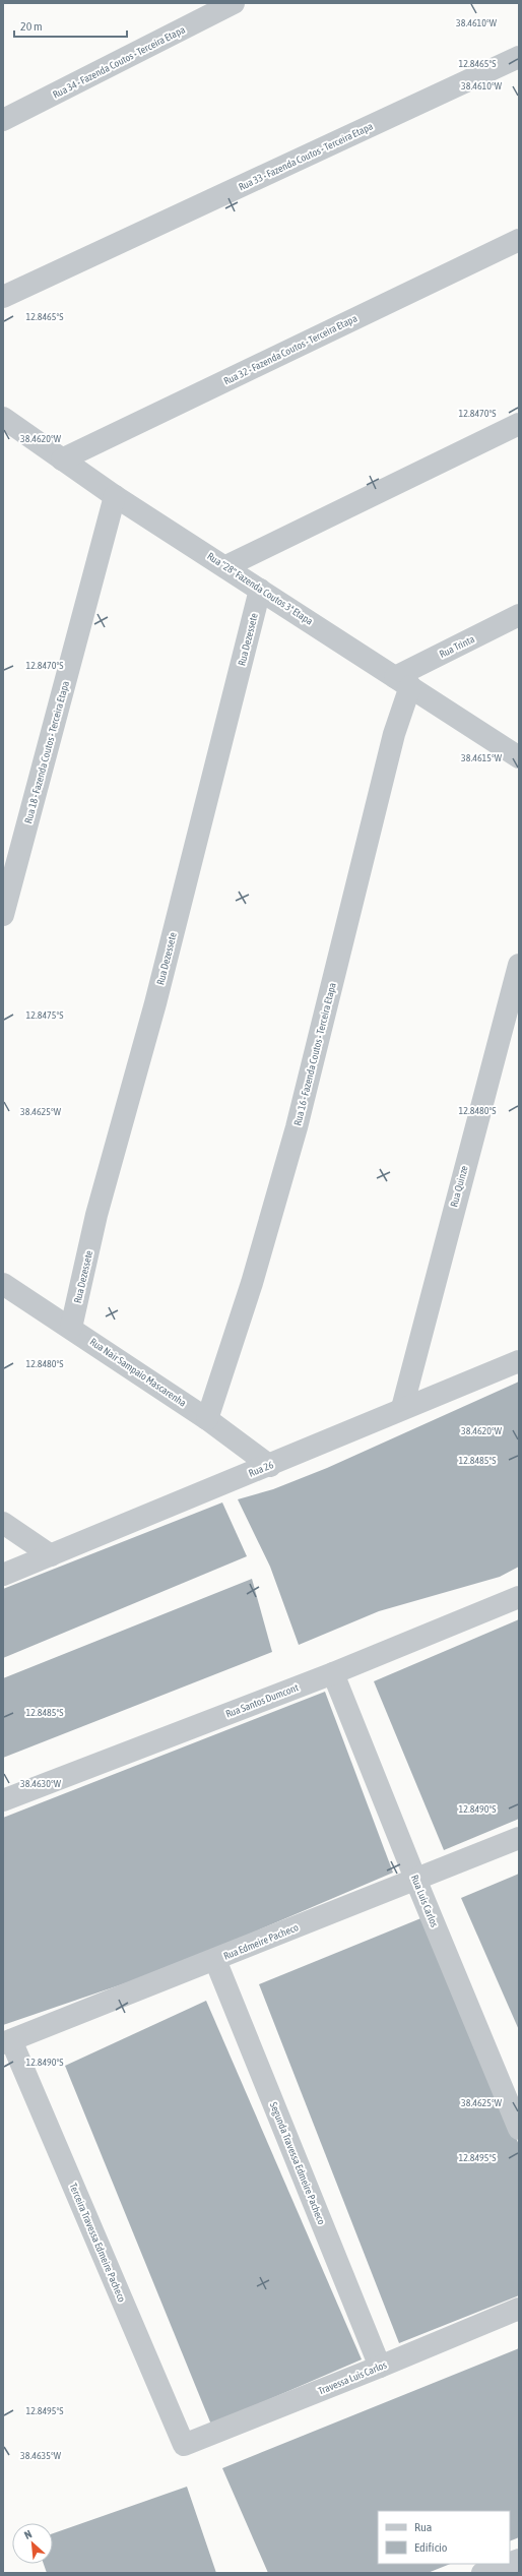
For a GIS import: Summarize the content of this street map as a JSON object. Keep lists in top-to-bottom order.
{
  "streets": {
    "street": [
      "Rua 34 - Fazenda Coutos - Terceira Etapa",
      "Rua 33 - Fazenda Coutos - Terceira Etapa",
      "Rua 32 - Fazenda Coutos - Terceira Etapa",
      "Rua \"28\" Fazenda Coutos 3ª Etapa",
      "Rua Dezessete",
      "Rua Trinta",
      "Rua 18 - Fazenda Coutos - Terceira Etapa",
      "Rua 16 - Fazenda Coutos - Terceira Etapa",
      "Rua Quinze",
      "Rua Nair Sampaio Mascarenha",
      "Rua 26",
      "Rua Santos Dumcont",
      "Rua Luis Carlos",
      "Rua Edmeire Pacheco",
      "Segunda Travessa Edmeire Pacheco",
      "Terceira Travessa Edmeire Pacheco",
      "Travessa Luis Carlos"
    ]
  },
  "crossings": [
    ["Rua 32 - Fazenda Coutos - Terceira Etapa", "Rua \"28\" Fazenda Coutos 3ª Etapa"],
    ["Rua \"28\" Fazenda Coutos 3ª Etapa", "Rua Dezessete"],
    ["Rua \"28\" Fazenda Coutos 3ª Etapa", "Rua Trinta"],
    ["Rua \"28\" Fazenda Coutos 3ª Etapa", "Rua 18 - Fazenda Coutos - Terceira Etapa"],
    ["Rua \"28\" Fazenda Coutos 3ª Etapa", "Rua 16 - Fazenda Coutos - Terceira Etapa"],
    ["Rua Dezessete", "Rua Nair Sampaio Mascarenha"],
    ["Rua Trinta", "Rua 16 - Fazenda Coutos - Terceira Etapa"],
    ["Rua 16 - Fazenda Coutos - Terceira Etapa", "Rua Nair Sampaio Mascarenha"],
    ["Rua Quinze", "Rua 26"],
    ["Rua Nair Sampaio Mascarenha", "Rua 26"],
    ["Rua Santos Dumcont", "Rua Luis Carlos"],
    ["Rua Luis Carlos", "Rua Edmeire Pacheco"],
    ["Rua Edmeire Pacheco", "Segunda Travessa Edmeire Pacheco"],
    ["Rua Edmeire Pacheco", "Terceira Travessa Edmeire Pacheco"],
    ["Segunda Travessa Edmeire Pacheco", "Travessa Luis Carlos"],
    ["Terceira Travessa Edmeire Pacheco", "Travessa Luis Carlos"]
  ],
  "legend": ["Rua", "Edifício"],
  "scale_bar": "20 m",
  "north": "top left",
  "coordinates": [
    "38.4610°W",
    "12.8465°S",
    "12.8470°S",
    "38.4620°W",
    "38.4615°W",
    "12.8475°S",
    "12.8480°S",
    "38.4625°W",
    "12.8485°S",
    "38.4630°W",
    "12.8490°S",
    "12.8495°S",
    "38.4635°W"
  ]
}
